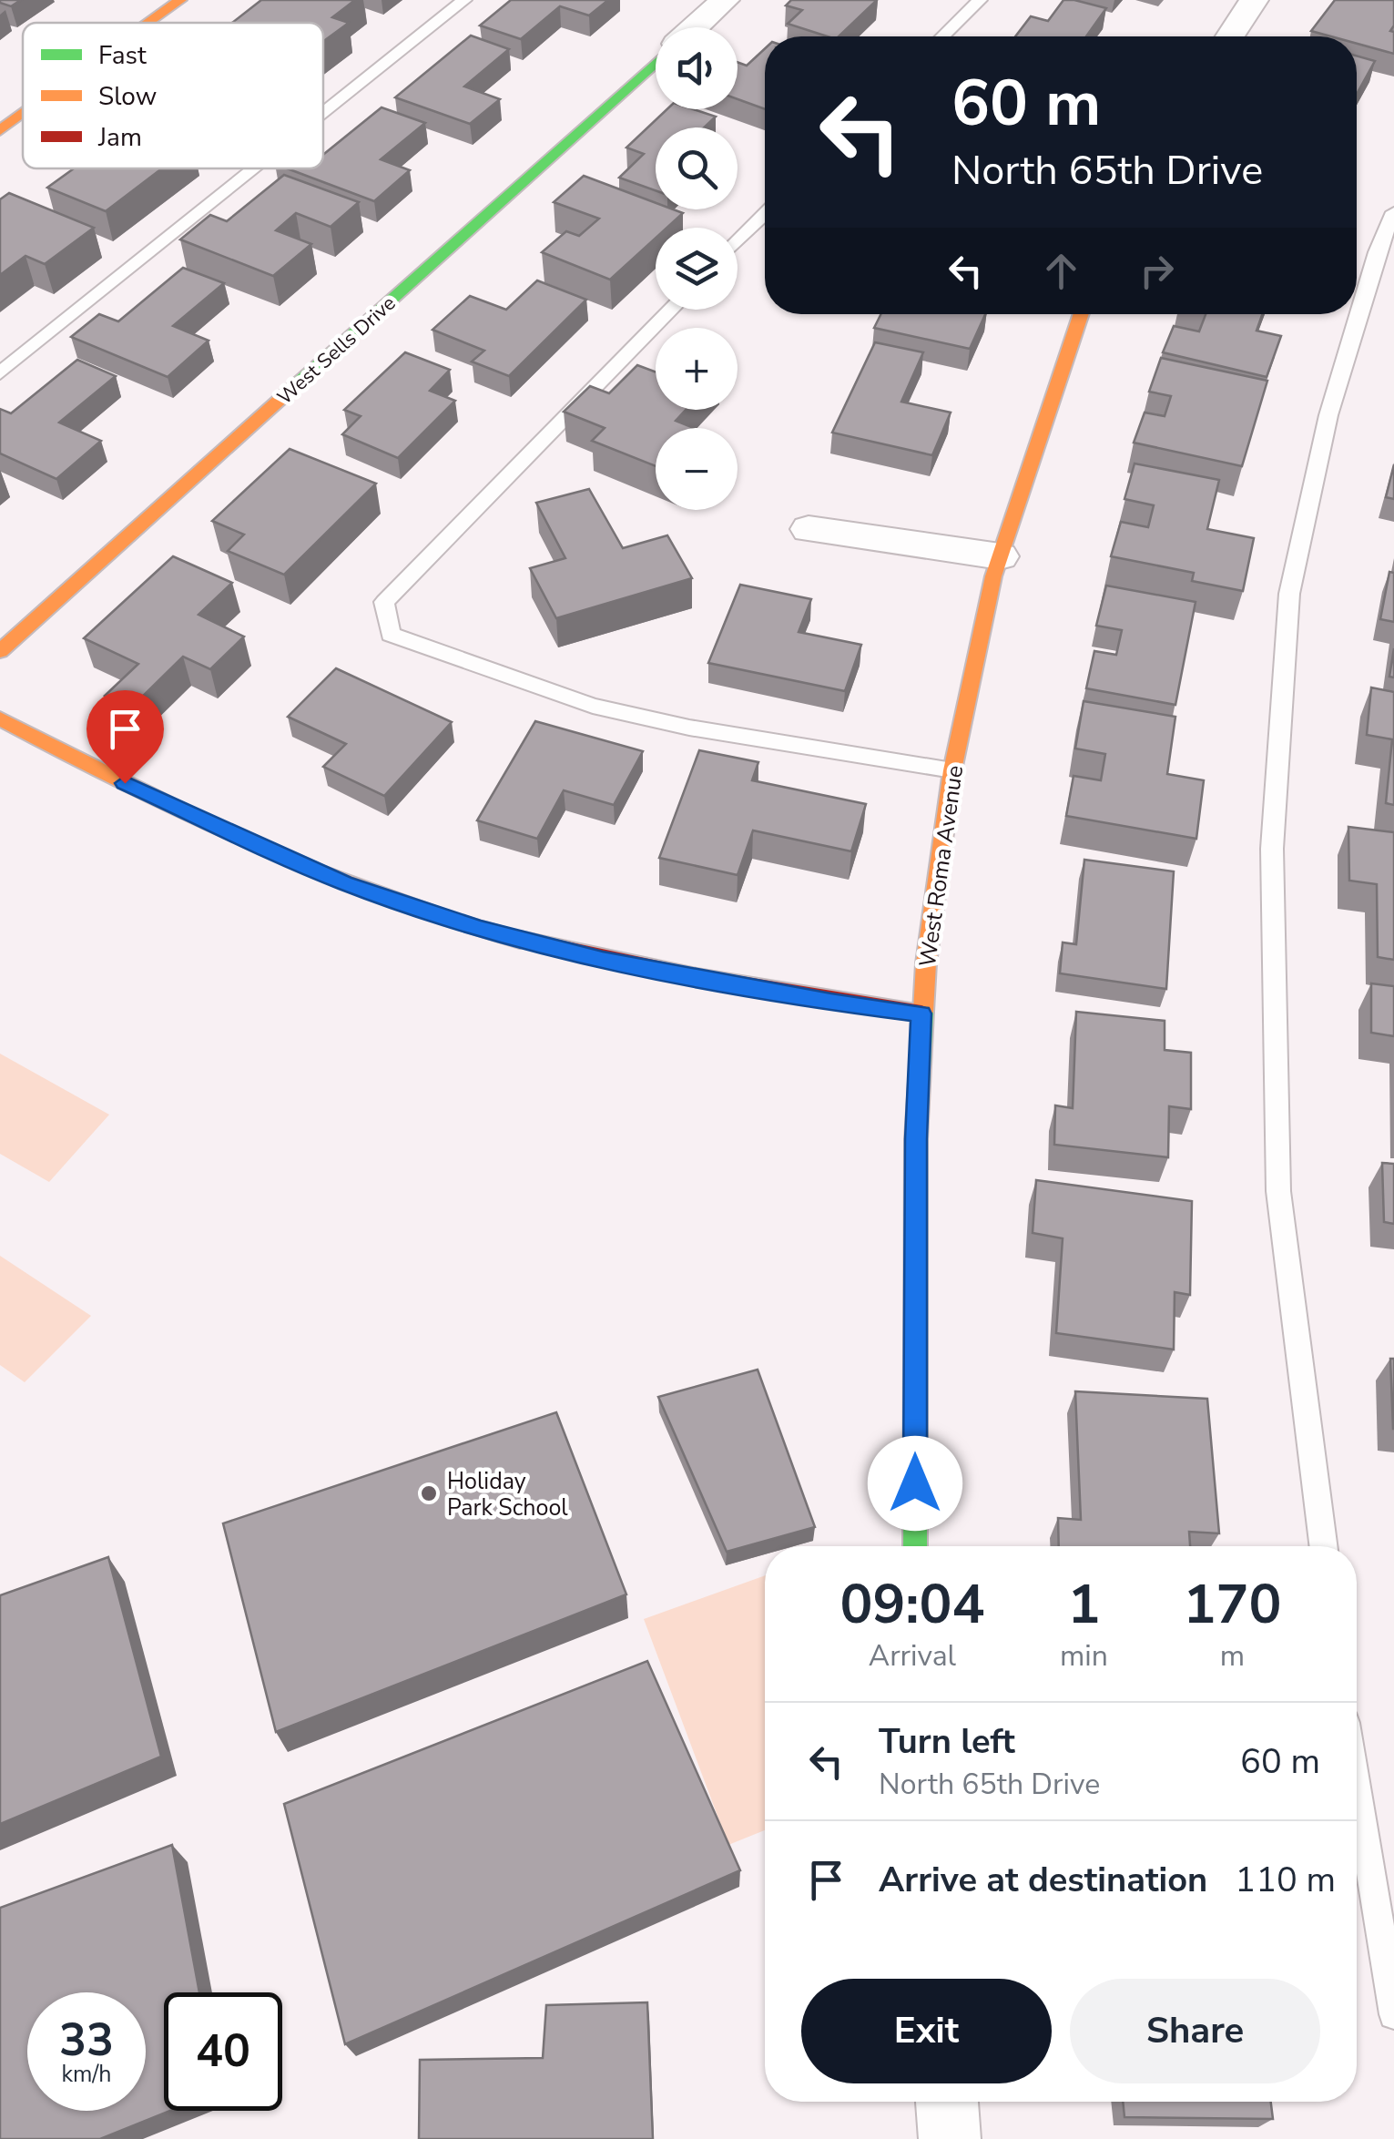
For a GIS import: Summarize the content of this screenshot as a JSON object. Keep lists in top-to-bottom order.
{
  "streets": {
    "street": ["West Sells Drive", "West Roma Avenue"]
  },
  "places": ["Holiday Park School"],
  "legend": ["Fast", "Slow", "Jam"],
  "page": {
    "map_buttons": ["+", "−"],
    "turn": ["60 m", "North 65th Drive"],
    "eta": [
      "09:04",
      "Arrival",
      "1",
      "min",
      "170",
      "m"
    ],
    "list": [
      {
        "name": "Turn left",
        "note": "North 65th Drive",
        "value": "60 m"
      },
      {
        "name": "Arrive at destination",
        "value": "110 m"
      }
    ],
    "buttons": ["Exit", "Share"],
    "speed": "33 km/h",
    "limit": "40"
  }
}
